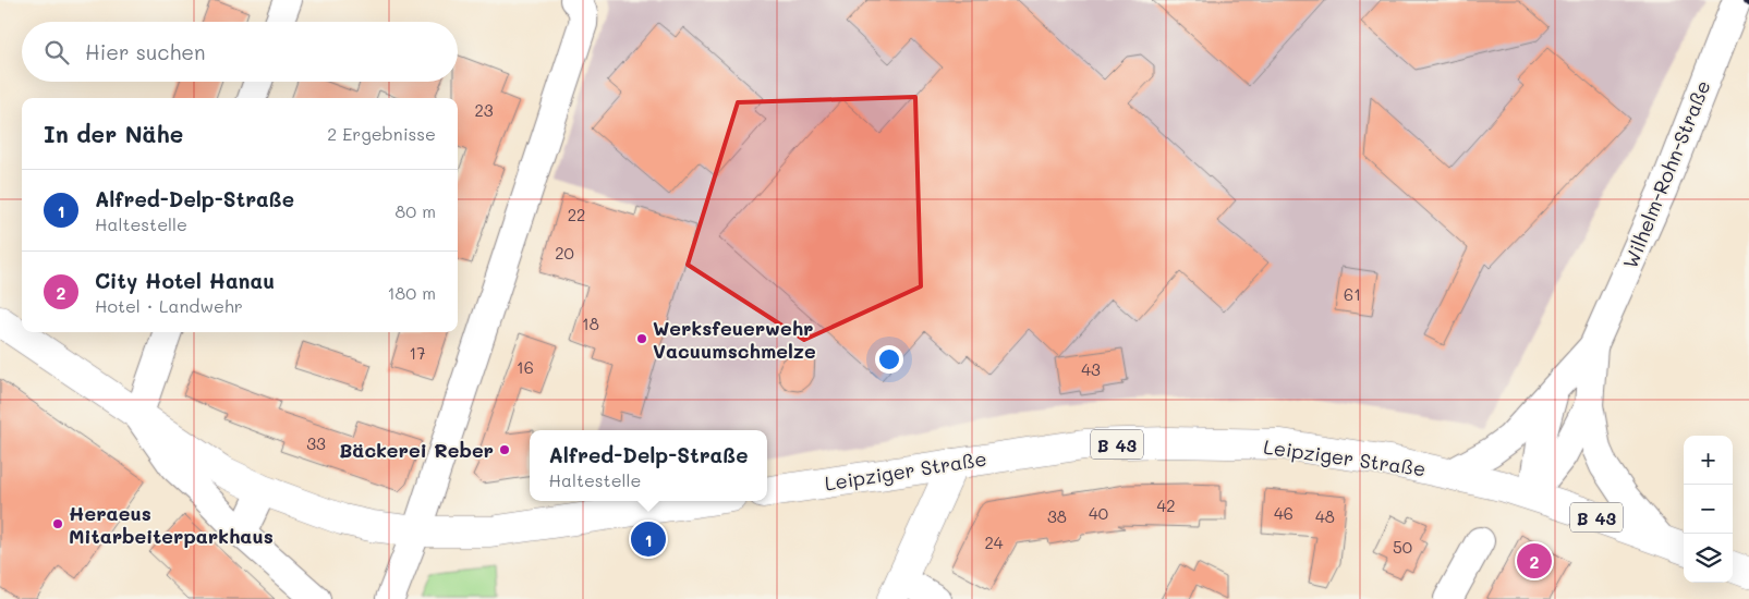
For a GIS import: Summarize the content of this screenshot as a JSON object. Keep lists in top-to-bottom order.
{
  "streets": {
    "main road": ["B 43", "Leipziger Straße"],
    "street": ["Wilhelm-Rohn-Straße"]
  },
  "crossings": [
    ["Wilhelm-Rohn-Straße", "Leipziger Straße"]
  ],
  "places": ["Werksfeuerwehr Vacuumschmelze", "Bäckerei Reber", "Heraeus Mitarbeiterparkhaus"],
  "house_numbers": [
    "23",
    "22",
    "20",
    "61",
    "18",
    "17",
    "16",
    "43",
    "33",
    "42",
    "40",
    "46",
    "38",
    "48",
    "24",
    "50"
  ],
  "page": {
    "search": "Hier suchen",
    "heading": ["In der Nähe", "2 Ergebnisse"],
    "list": [
      {
        "mark": "1",
        "name": "Alfred-Delp-Straße",
        "note": "Haltestelle",
        "value": "80 m"
      },
      {
        "mark": "2",
        "name": "City Hotel Hanau",
        "note": "Hotel · Landwehr",
        "value": "180 m"
      }
    ],
    "popup": ["Alfred-Delp-Straße", "Haltestelle"],
    "map_buttons": ["+", "−"],
    "pins": ["1", "2"]
  }
}
